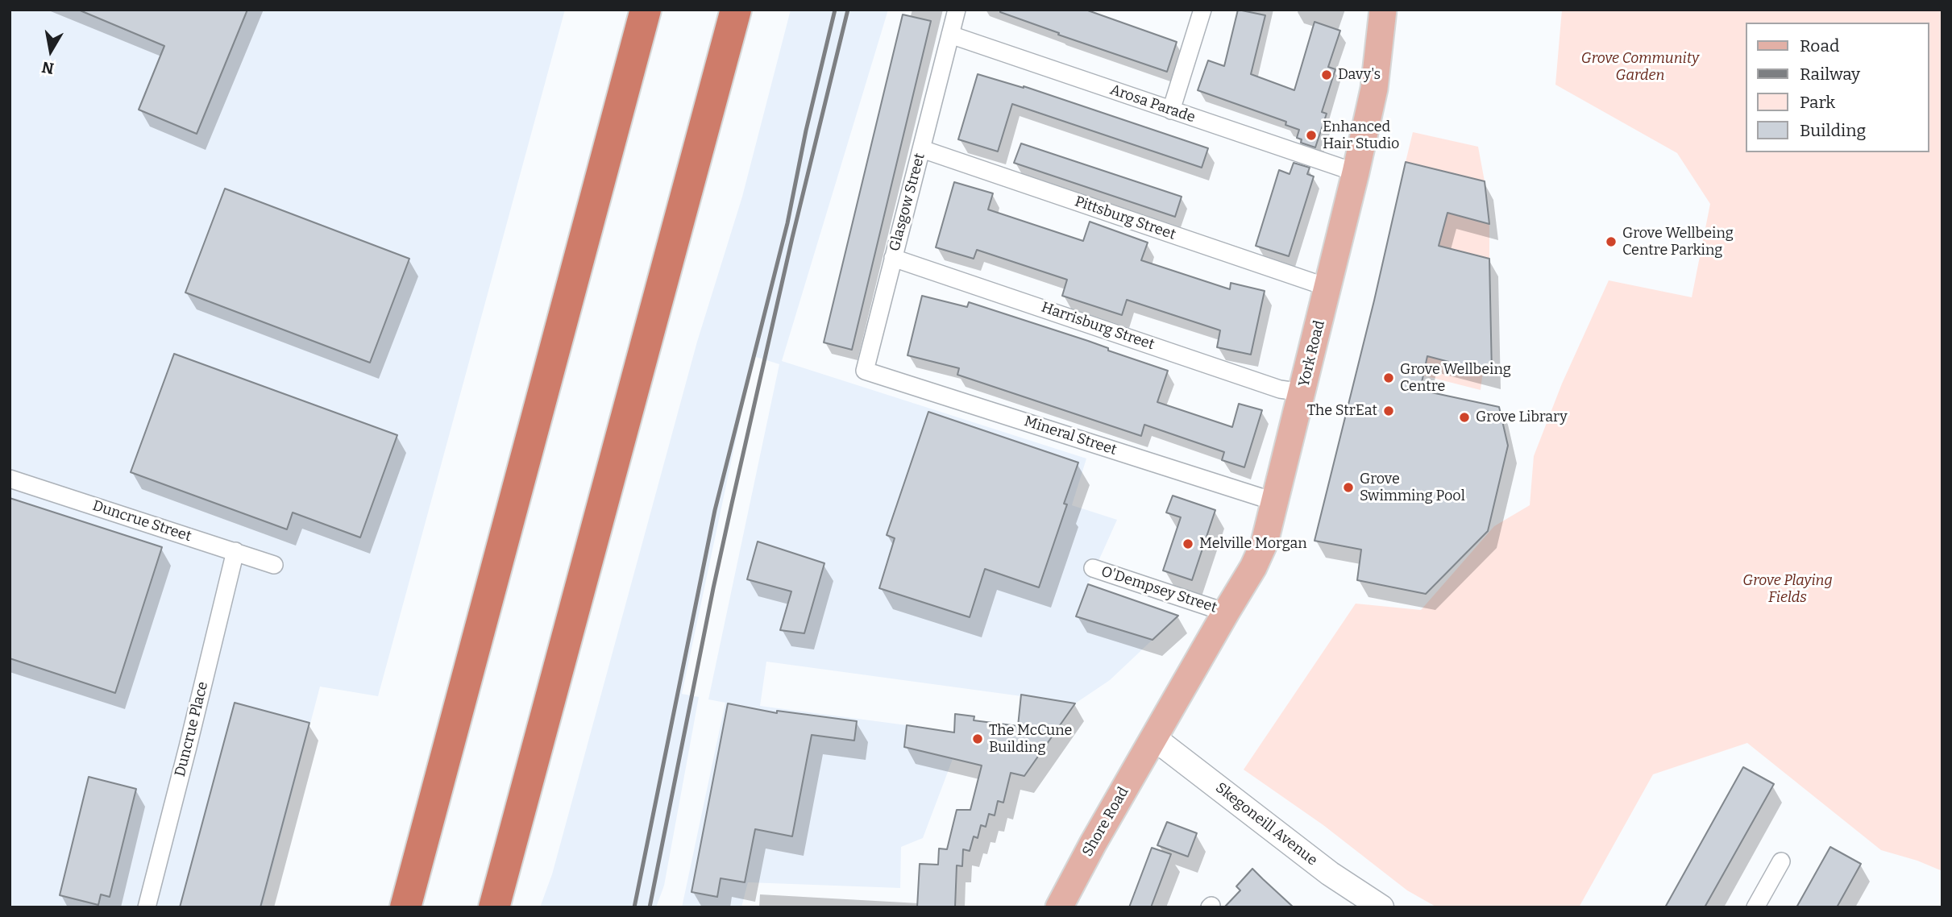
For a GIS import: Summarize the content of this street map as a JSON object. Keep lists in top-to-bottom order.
{
  "streets": {
    "main road": ["York Road", "Shore Road"],
    "street": [
      "Arosa Parade",
      "Glasgow Street",
      "Pittsburg Street",
      "Harrisburg Street",
      "Mineral Street",
      "Duncrue Street",
      "O'Dempsey Street",
      "Duncrue Place",
      "Skegoneill Avenue"
    ]
  },
  "crossings": [
    ["Arosa Parade", "Glasgow Street"],
    ["Arosa Parade", "York Road"],
    ["Glasgow Street", "Pittsburg Street"],
    ["Glasgow Street", "Harrisburg Street"],
    ["Glasgow Street", "Mineral Street"],
    ["Pittsburg Street", "York Road"],
    ["Harrisburg Street", "York Road"],
    ["York Road", "Mineral Street"],
    ["York Road", "O'Dempsey Street"],
    ["York Road", "Shore Road"],
    ["York Road", "Skegoneill Avenue"],
    ["Duncrue Street", "Duncrue Place"],
    ["Shore Road", "Skegoneill Avenue"]
  ],
  "parks": ["Grove Community Garden", "Grove Playing Fields"],
  "places": [
    "Davy's",
    "Enhanced Hair Studio",
    "Grove Wellbeing Centre Parking",
    "Grove Wellbeing Centre",
    "The StrEat",
    "Grove Library",
    "Grove Swimming Pool",
    "Melville Morgan",
    "The McCune Building"
  ],
  "legend": [
    "Road",
    "Railway",
    "Park",
    "Building"
  ],
  "north": "bottom"
}
